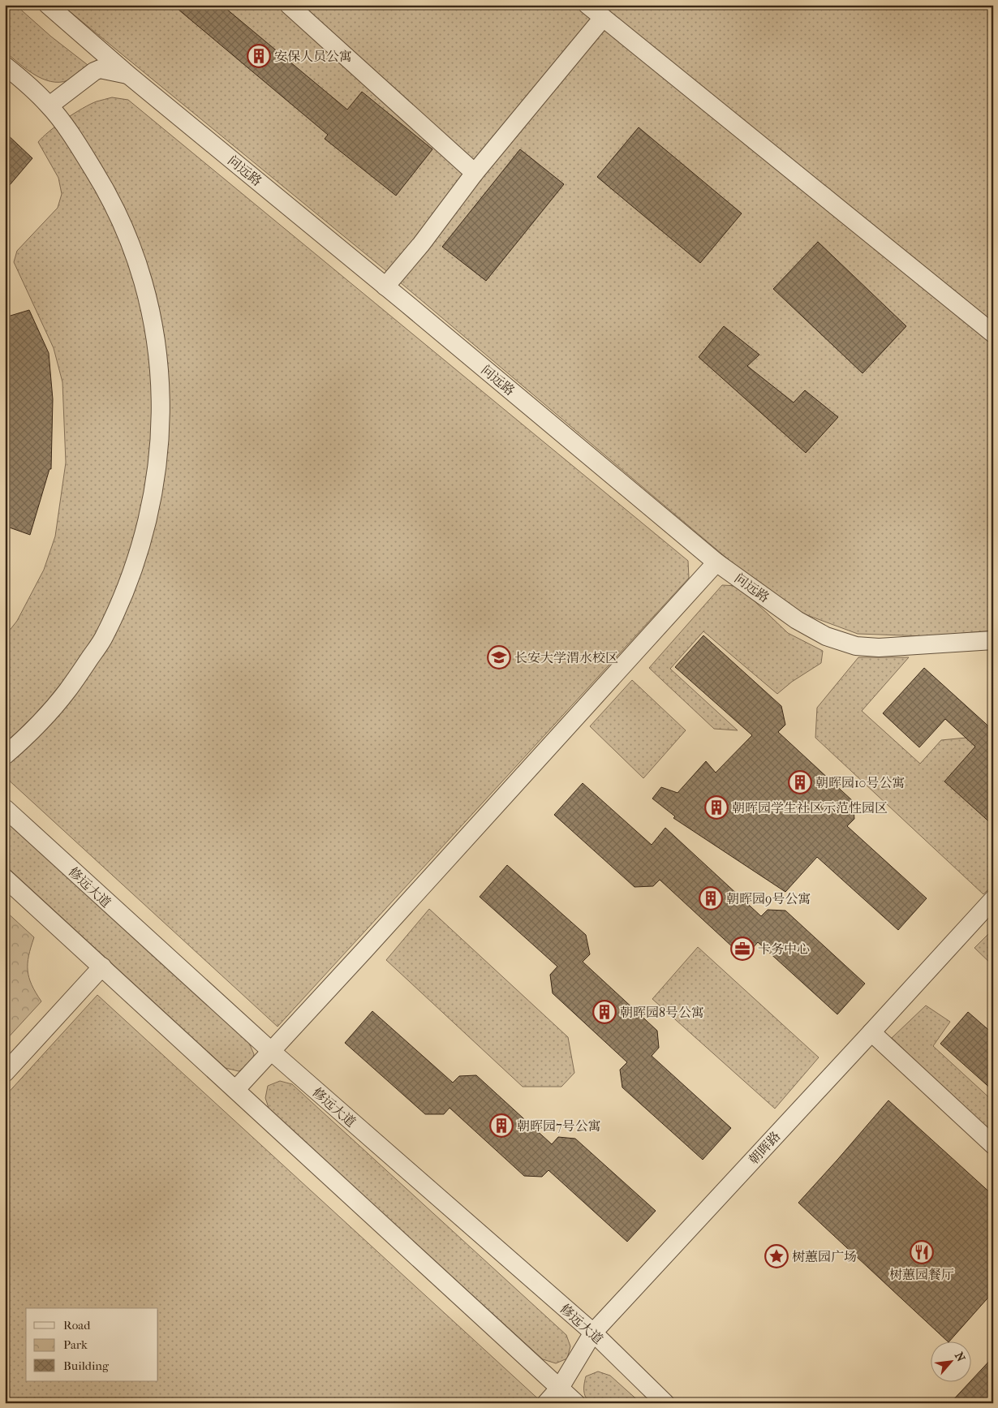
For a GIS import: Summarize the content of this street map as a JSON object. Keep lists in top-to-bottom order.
{
  "streets": {
    "street": ["问远路", "修远大道", "朝晖路"]
  },
  "crossings": [
    ["修远大道", "朝晖路"]
  ],
  "places": {
    "building": [
      "安保人员公寓",
      "朝晖园10号公寓",
      "朝晖园学生社区示范性园区",
      "朝晖园9号公寓",
      "朝晖园8号公寓",
      "朝晖园7号公寓"
    ],
    "school or university": ["长安大学渭水校区"],
    "office": ["卡务中心"],
    "restaurant": ["树蕙园餐厅"],
    "place": ["树蕙园广场"]
  },
  "legend": ["Road", "Park", "Building"],
  "north": "top right"
}
